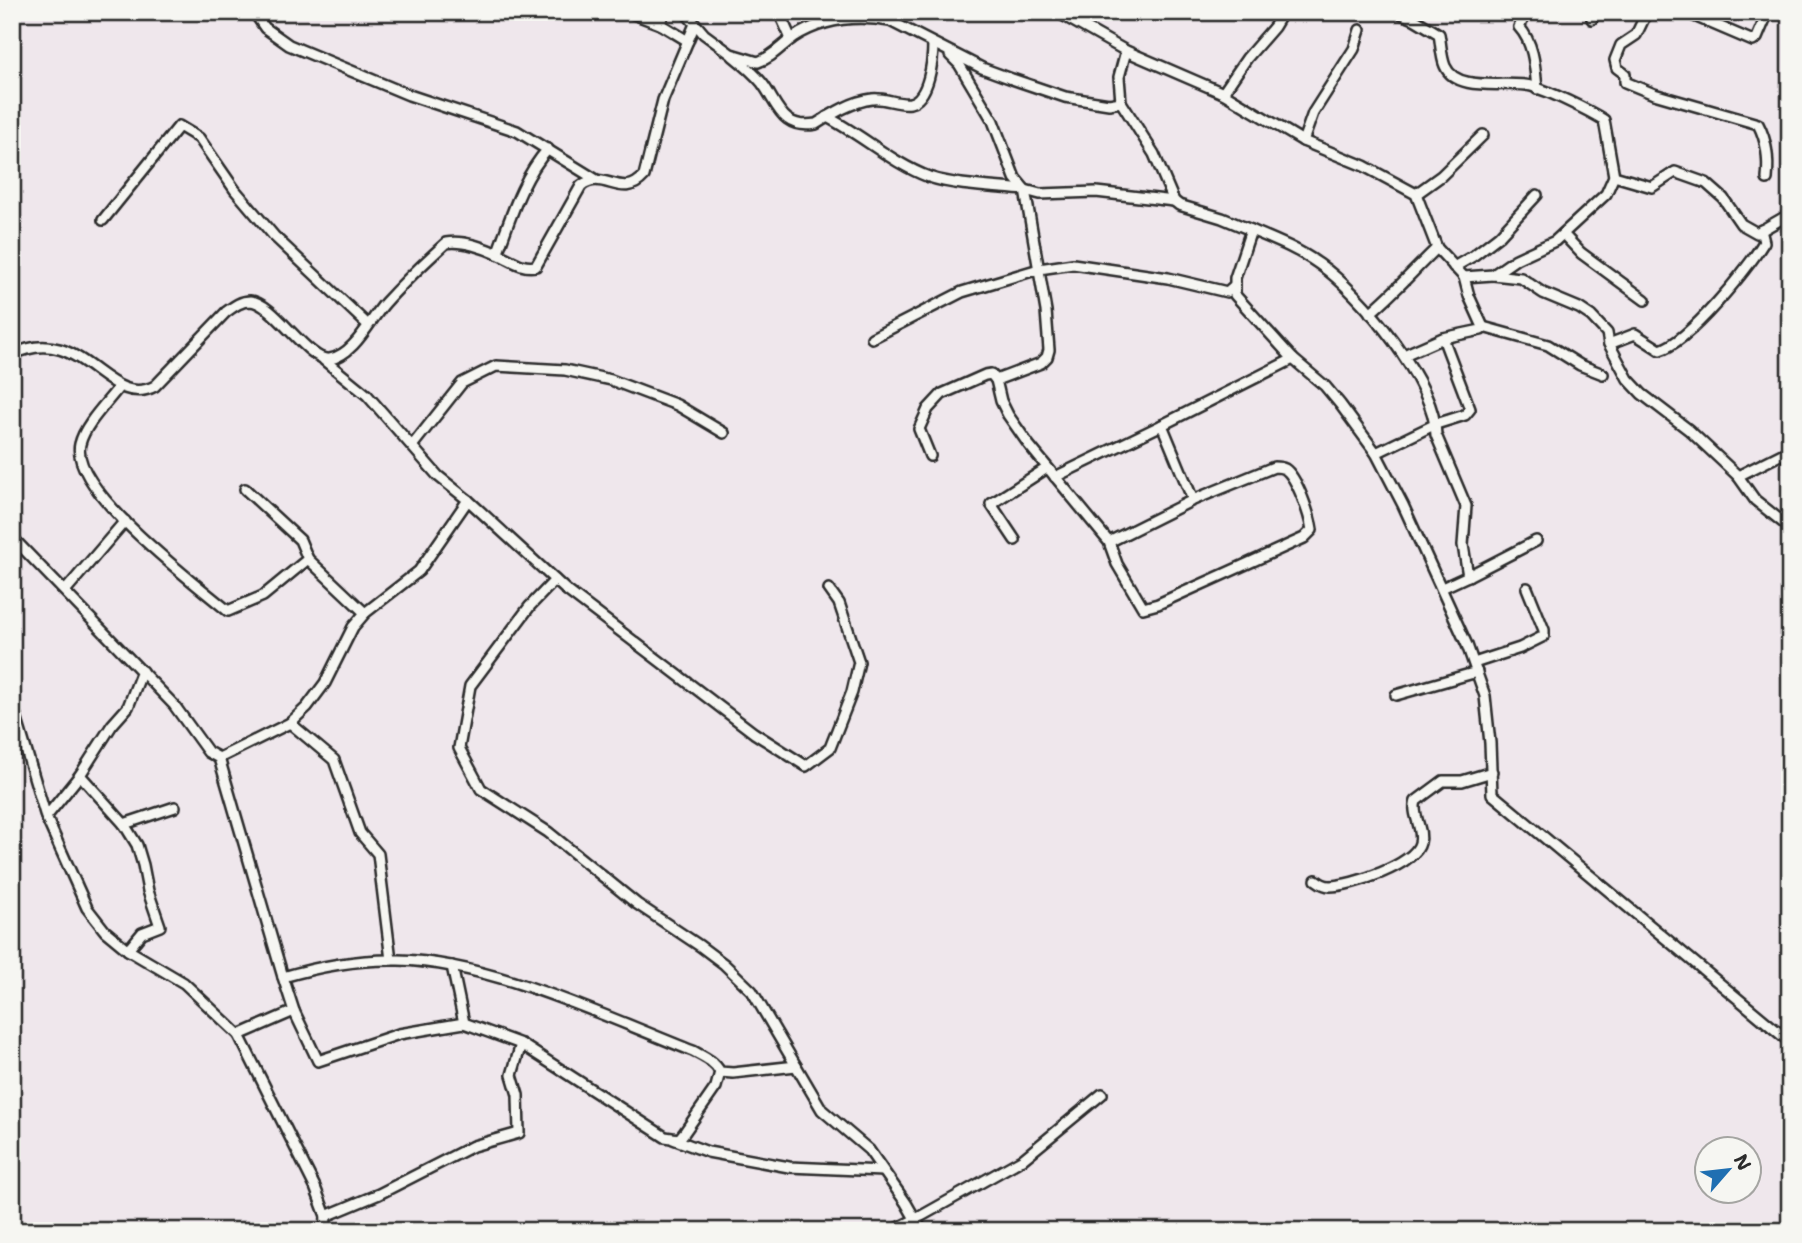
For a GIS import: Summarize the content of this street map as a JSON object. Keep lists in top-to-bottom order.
{
  "north": "top right"
}
